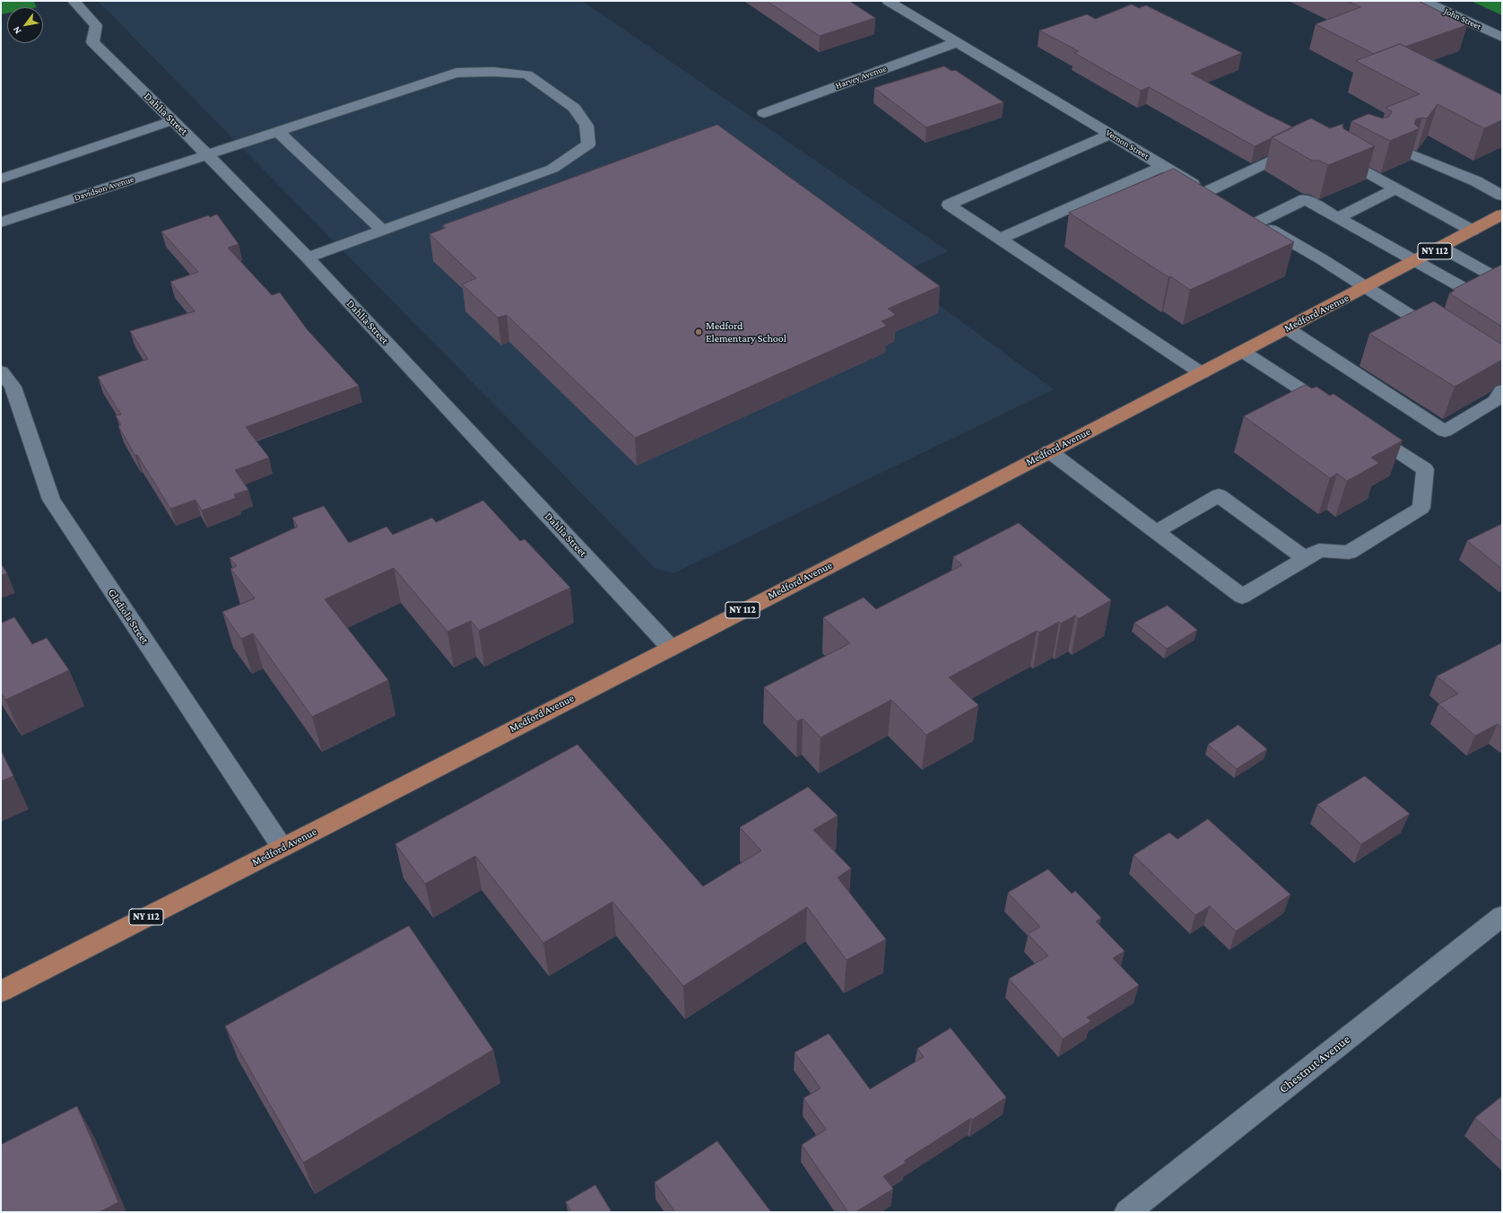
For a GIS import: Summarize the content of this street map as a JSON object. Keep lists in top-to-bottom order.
{
  "streets": {
    "main road": ["NY 112", "Medford Avenue"],
    "street": [
      "John Street",
      "Harvey Avenue",
      "Dahlia Street",
      "Vernon Street",
      "Davidson Avenue",
      "Gladiola Street",
      "Chestnut Avenue"
    ]
  },
  "crossings": [
    ["Harvey Avenue", "Vernon Street"],
    ["Dahlia Street", "Davidson Avenue"],
    ["Dahlia Street", "Medford Avenue"],
    ["Medford Avenue", "Gladiola Street"]
  ],
  "places": ["Medford Elementary School"],
  "north": "bottom left"
}
